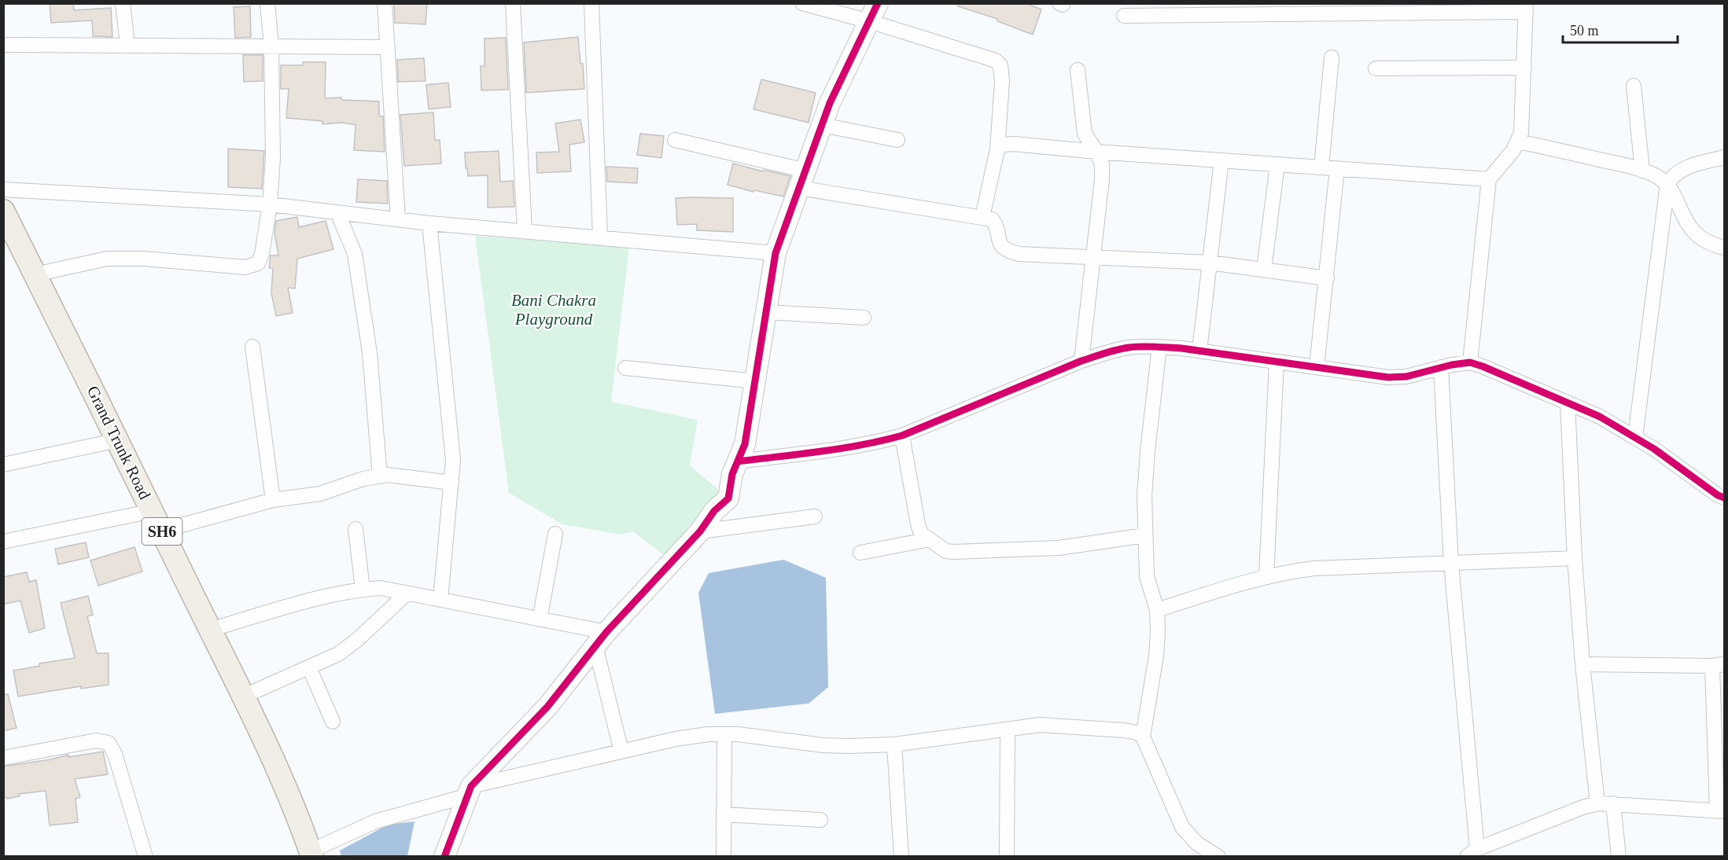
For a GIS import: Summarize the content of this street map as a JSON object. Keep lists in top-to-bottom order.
{
  "streets": {
    "main road": ["Grand Trunk Road", "SH6"]
  },
  "parks": ["Bani Chakra Playground"],
  "scale_bar": "50 m"
}
